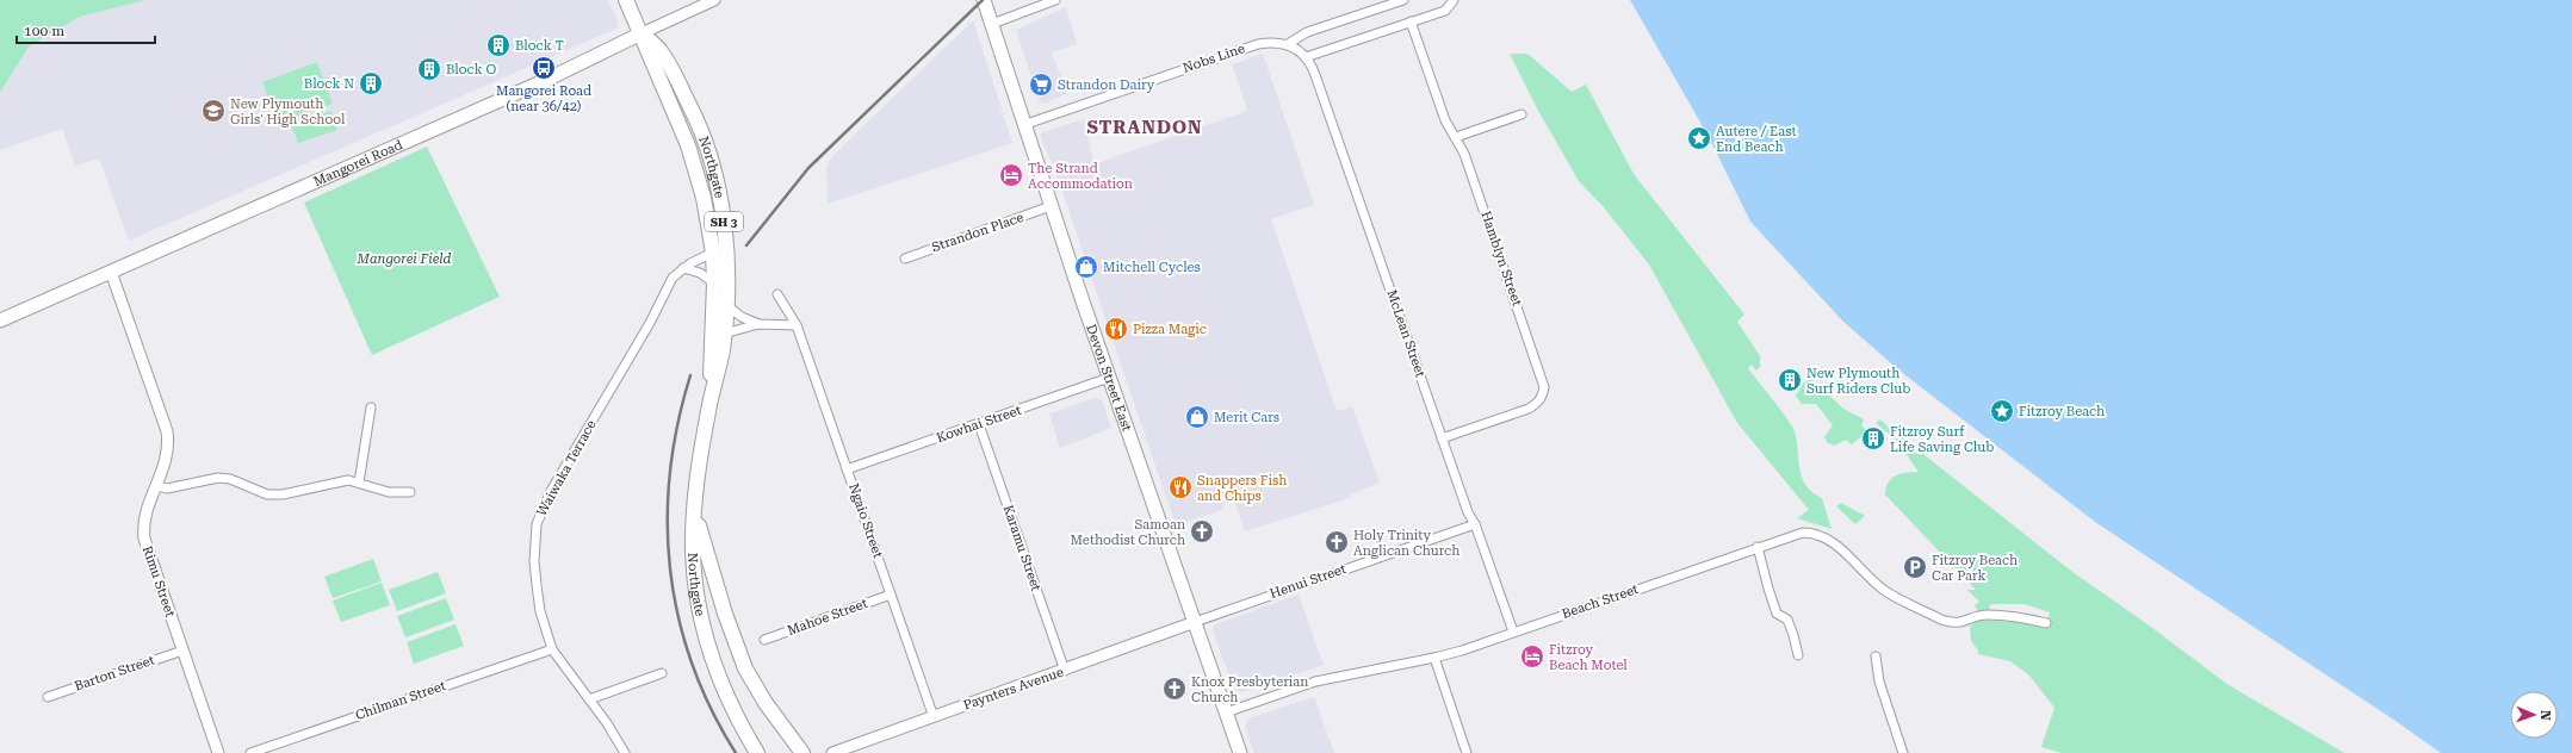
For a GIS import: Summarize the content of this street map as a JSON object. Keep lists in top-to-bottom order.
{
  "streets": {
    "highway": ["Northgate", "SH 3"],
    "main road": ["Mangorei Road", "Devon Street East"],
    "street": [
      "Nobs Line",
      "Strandon Place",
      "Hamblyn Street",
      "McLean Street",
      "Kowhai Street",
      "Waiwaka Terrace",
      "Ngaio Street",
      "Karamu Street",
      "Rimu Street",
      "Henui Street",
      "Beach Street",
      "Mahoe Street",
      "Barton Street",
      "Paynters Avenue",
      "Chilman Street"
    ]
  },
  "crossings": [
    ["Nobs Line", "Devon Street East"],
    ["Mangorei Road", "Northgate"],
    ["Mangorei Road", "Rimu Street"],
    ["Northgate", "Waiwaka Terrace"],
    ["Strandon Place", "Devon Street East"],
    ["Hamblyn Street", "McLean Street"],
    ["McLean Street", "Henui Street"],
    ["McLean Street", "Beach Street"],
    ["Devon Street East", "Kowhai Street"],
    ["Devon Street East", "Henui Street"],
    ["Devon Street East", "Beach Street"],
    ["Devon Street East", "Paynters Avenue"],
    ["Kowhai Street", "Ngaio Street"],
    ["Kowhai Street", "Karamu Street"],
    ["Waiwaka Terrace", "Chilman Street"],
    ["Ngaio Street", "Mahoe Street"],
    ["Ngaio Street", "Paynters Avenue"],
    ["Karamu Street", "Paynters Avenue"],
    ["Rimu Street", "Barton Street"],
    ["Henui Street", "Paynters Avenue"]
  ],
  "districts": ["STRANDON"],
  "parks": ["Mangorei Field"],
  "places": {
    "building": [
      "Block T",
      "Block O",
      "Block N",
      "New Plymouth Surf Riders Club",
      "Fitzroy Surf Life Saving Club"
    ],
    "bus stop": ["Mangorei Road (near 36/42)"],
    "supermarket": ["Strandon Dairy"],
    "school or university": ["New Plymouth Girls' High School"],
    "place": ["Autere / East End Beach", "Fitzroy Beach"],
    "hotel": ["The Strand Accommodation", "Fitzroy Beach Motel"],
    "shop": ["Mitchell Cycles", "Merit Cars"],
    "restaurant": ["Pizza Magic", "Snappers Fish and Chips"],
    "church": ["Samoan Methodist Church", "Holy Trinity Anglican Church", "Knox Presbyterian Church"],
    "parking": ["Fitzroy Beach Car Park"]
  },
  "scale_bar": "100 m",
  "north": "right"
}
